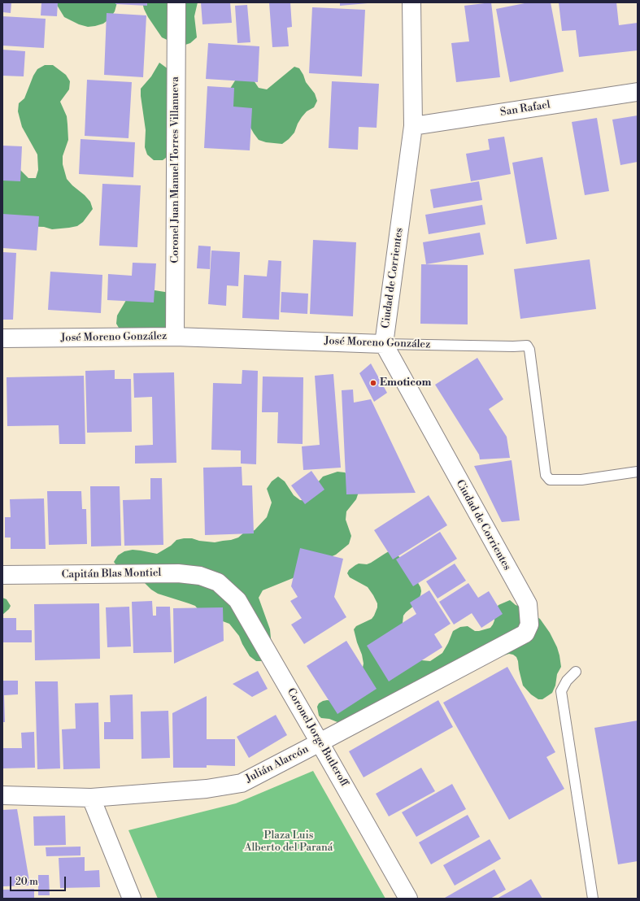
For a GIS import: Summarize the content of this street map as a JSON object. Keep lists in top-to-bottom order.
{
  "streets": {
    "street": [
      "San Rafael",
      "Coronel Juan Manuel Torres Villanueva",
      "Ciudad de Corrientes",
      "José Moreno González",
      "Capitán Blas Montiel",
      "Coronel Jorge Butleroff",
      "Julián Alarcón"
    ]
  },
  "crossings": [
    ["San Rafael", "Ciudad de Corrientes"],
    ["Coronel Juan Manuel Torres Villanueva", "José Moreno González"],
    ["Ciudad de Corrientes", "José Moreno González"],
    ["Ciudad de Corrientes", "Julián Alarcón"],
    ["Capitán Blas Montiel", "Coronel Jorge Butleroff"],
    ["Coronel Jorge Butleroff", "Julián Alarcón"]
  ],
  "parks": ["Plaza Luis Alberto del Paraná"],
  "places": ["Emoticom"],
  "scale_bar": "20 m"
}
